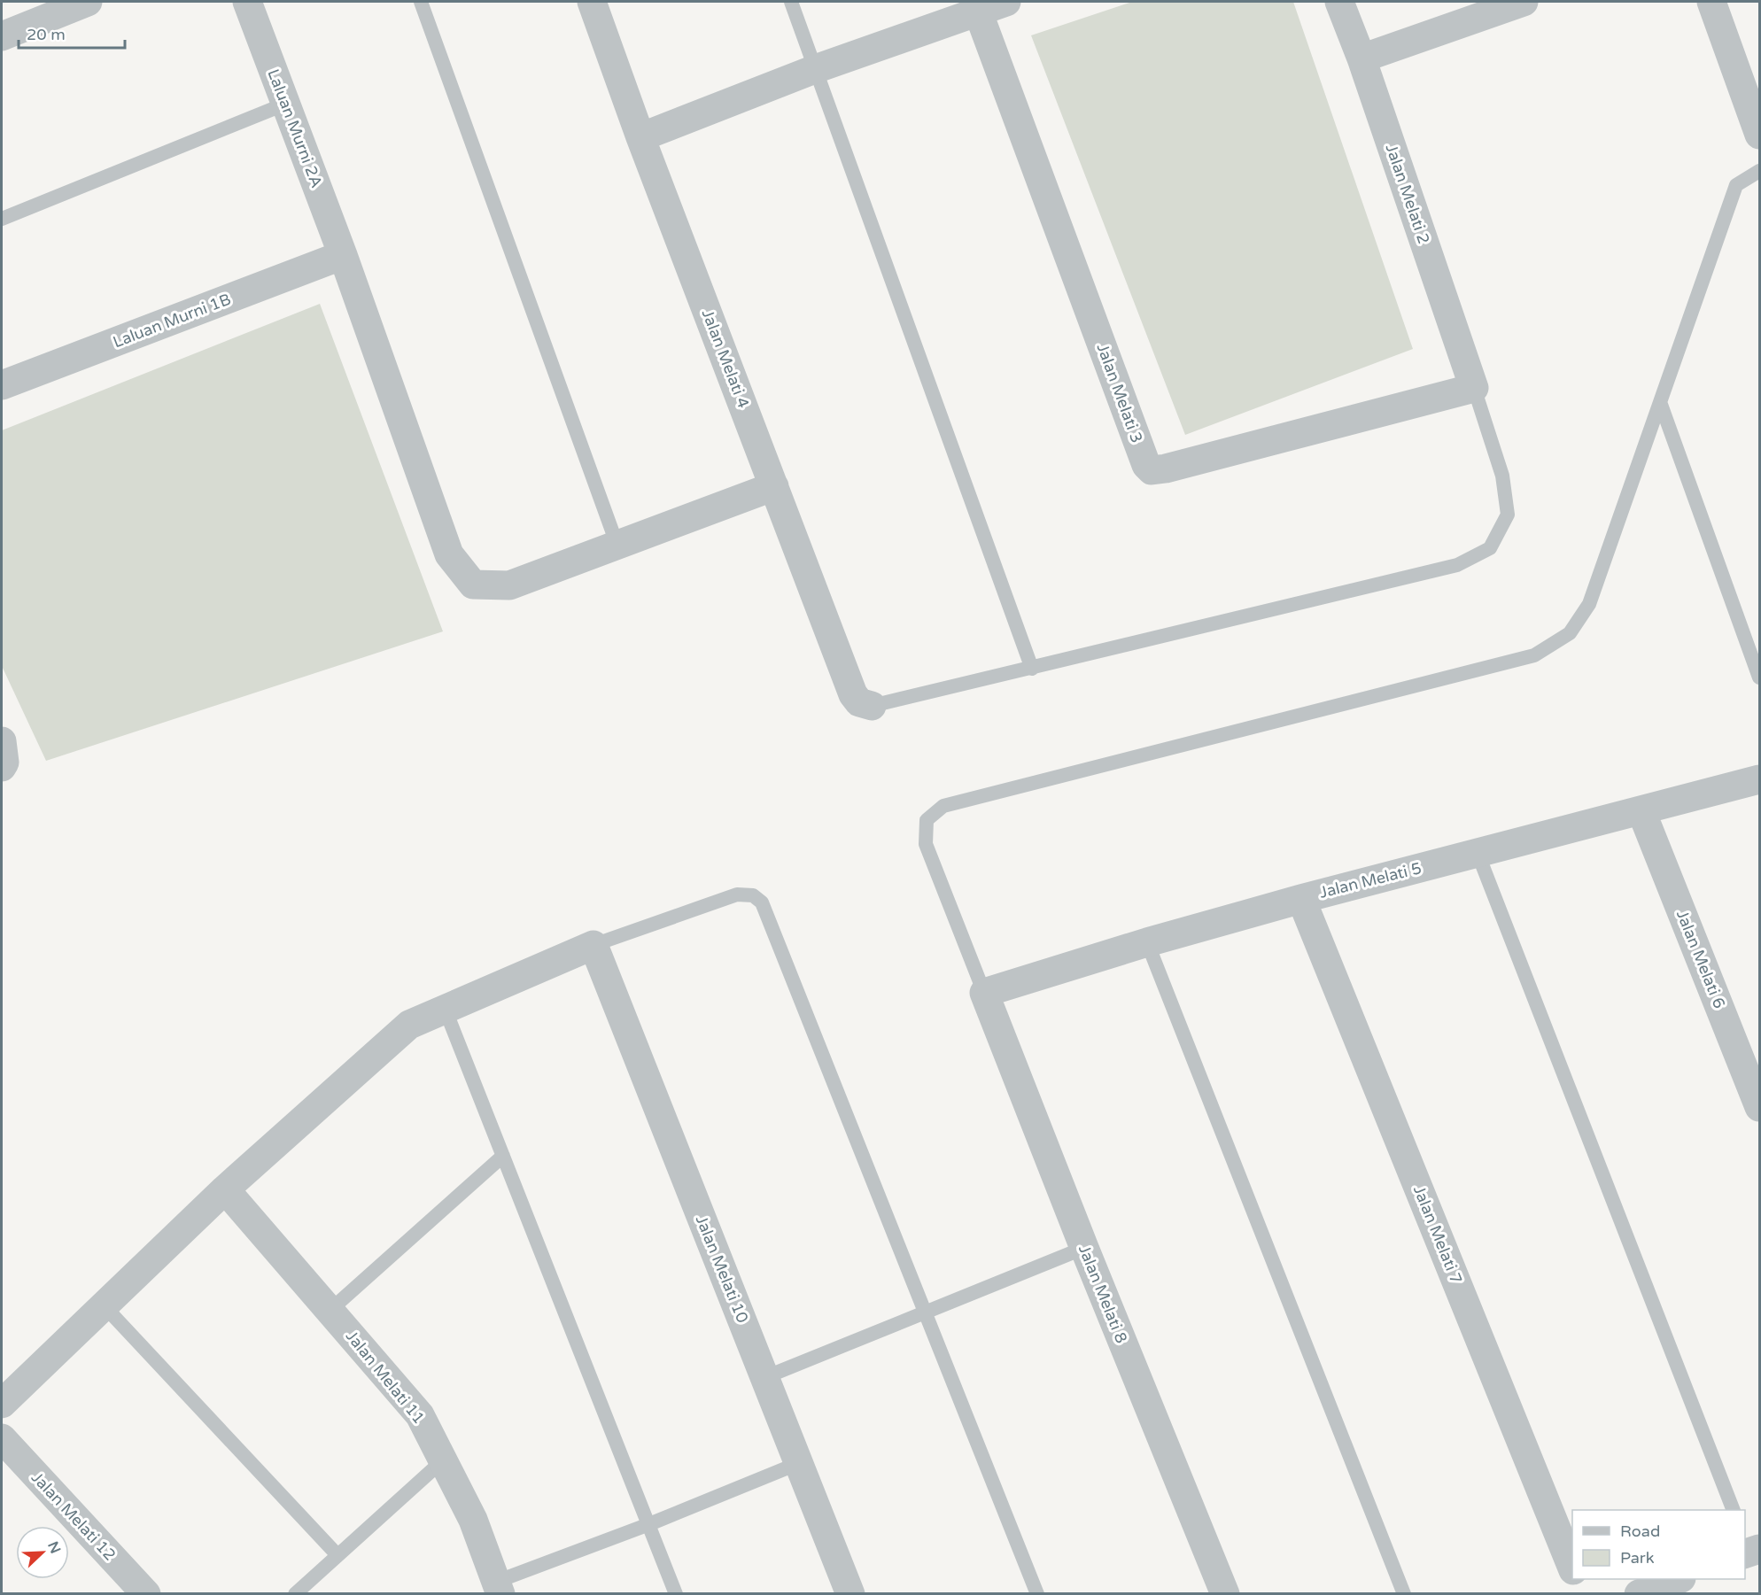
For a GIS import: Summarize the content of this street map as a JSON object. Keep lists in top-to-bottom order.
{
  "streets": {
    "street": [
      "Laluan Murni 2A",
      "Jalan Melati 2",
      "Laluan Murni 1B",
      "Jalan Melati 4",
      "Jalan Melati 3",
      "Jalan Melati 5",
      "Jalan Melati 6",
      "Jalan Melati 7",
      "Jalan Melati 10",
      "Jalan Melati 8",
      "Jalan Melati 11",
      "Jalan Melati 12"
    ]
  },
  "crossings": [
    ["Laluan Murni 2A", "Laluan Murni 1B"],
    ["Jalan Melati 2", "Jalan Melati 3"],
    ["Jalan Melati 5", "Jalan Melati 6"],
    ["Jalan Melati 5", "Jalan Melati 7"],
    ["Jalan Melati 5", "Jalan Melati 8"]
  ],
  "legend": ["Road", "Park"],
  "scale_bar": "20 m",
  "north": "top right"
}
